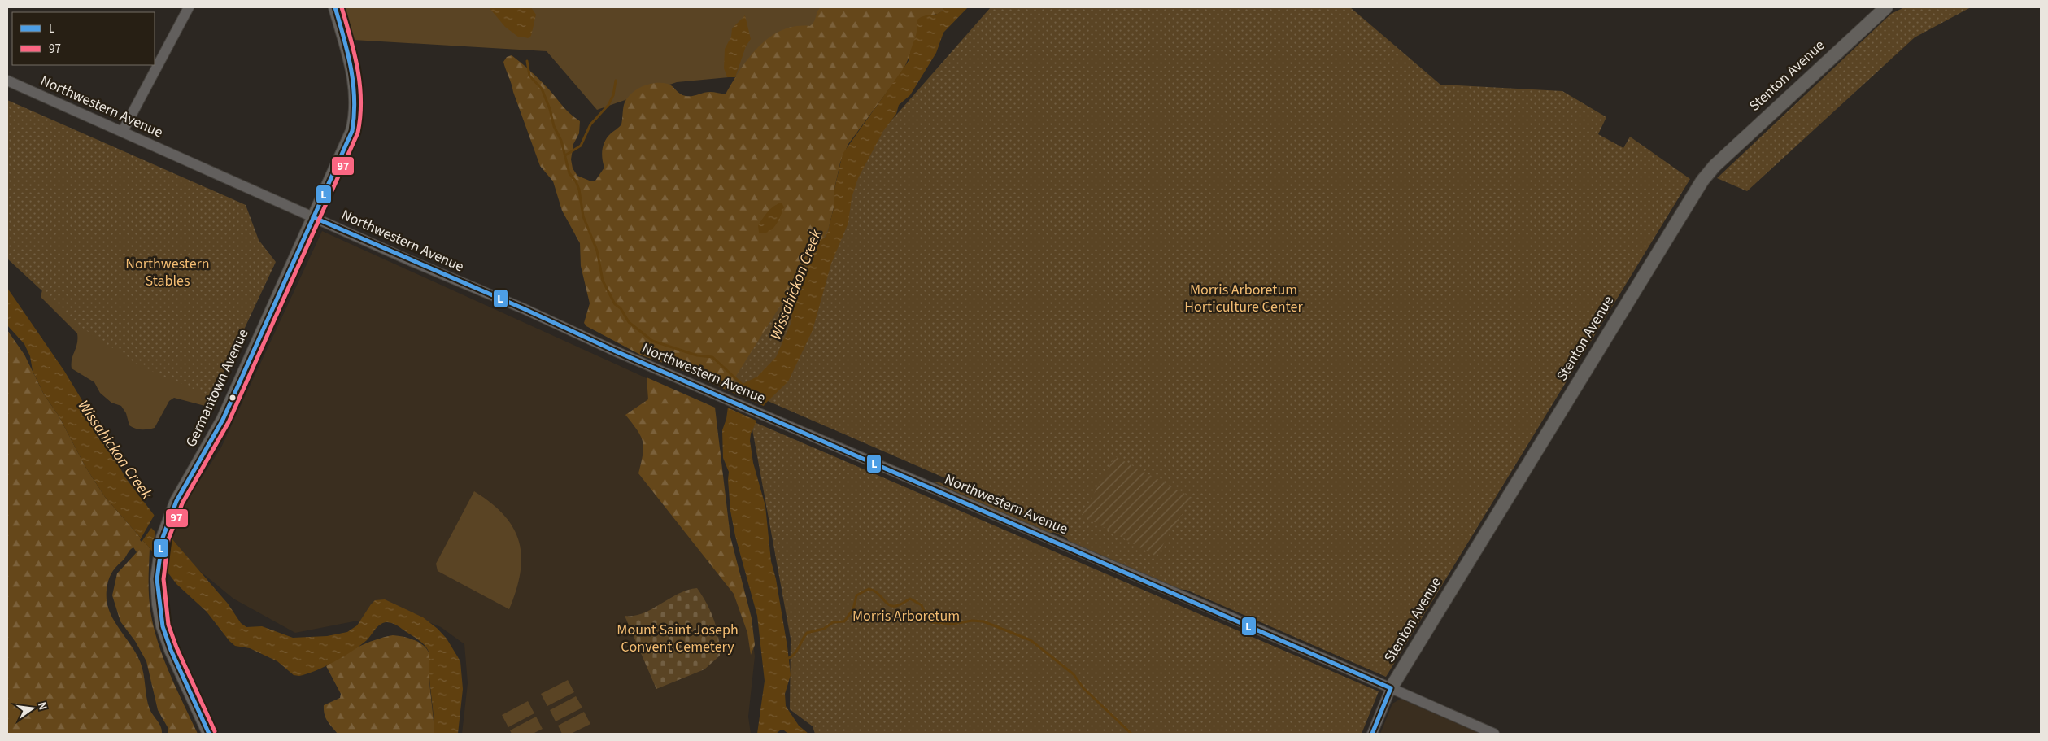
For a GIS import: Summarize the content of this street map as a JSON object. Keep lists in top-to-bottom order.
{
  "streets": {
    "main road": ["Stenton Avenue", "Germantown Avenue"],
    "street": ["Northwestern Avenue"]
  },
  "crossings": [
    ["Stenton Avenue", "Northwestern Avenue"],
    ["Northwestern Avenue", "Germantown Avenue"]
  ],
  "water": ["Wissahickon Creek"],
  "parks": [
    "Northwestern Stables",
    "Morris Arboretum Horticulture Center",
    "Morris Arboretum",
    "Mount Saint Joseph Convent Cemetery"
  ],
  "lines": ["transit line L", "transit line 97"],
  "legend": ["L", "97"],
  "north": "right"
}
